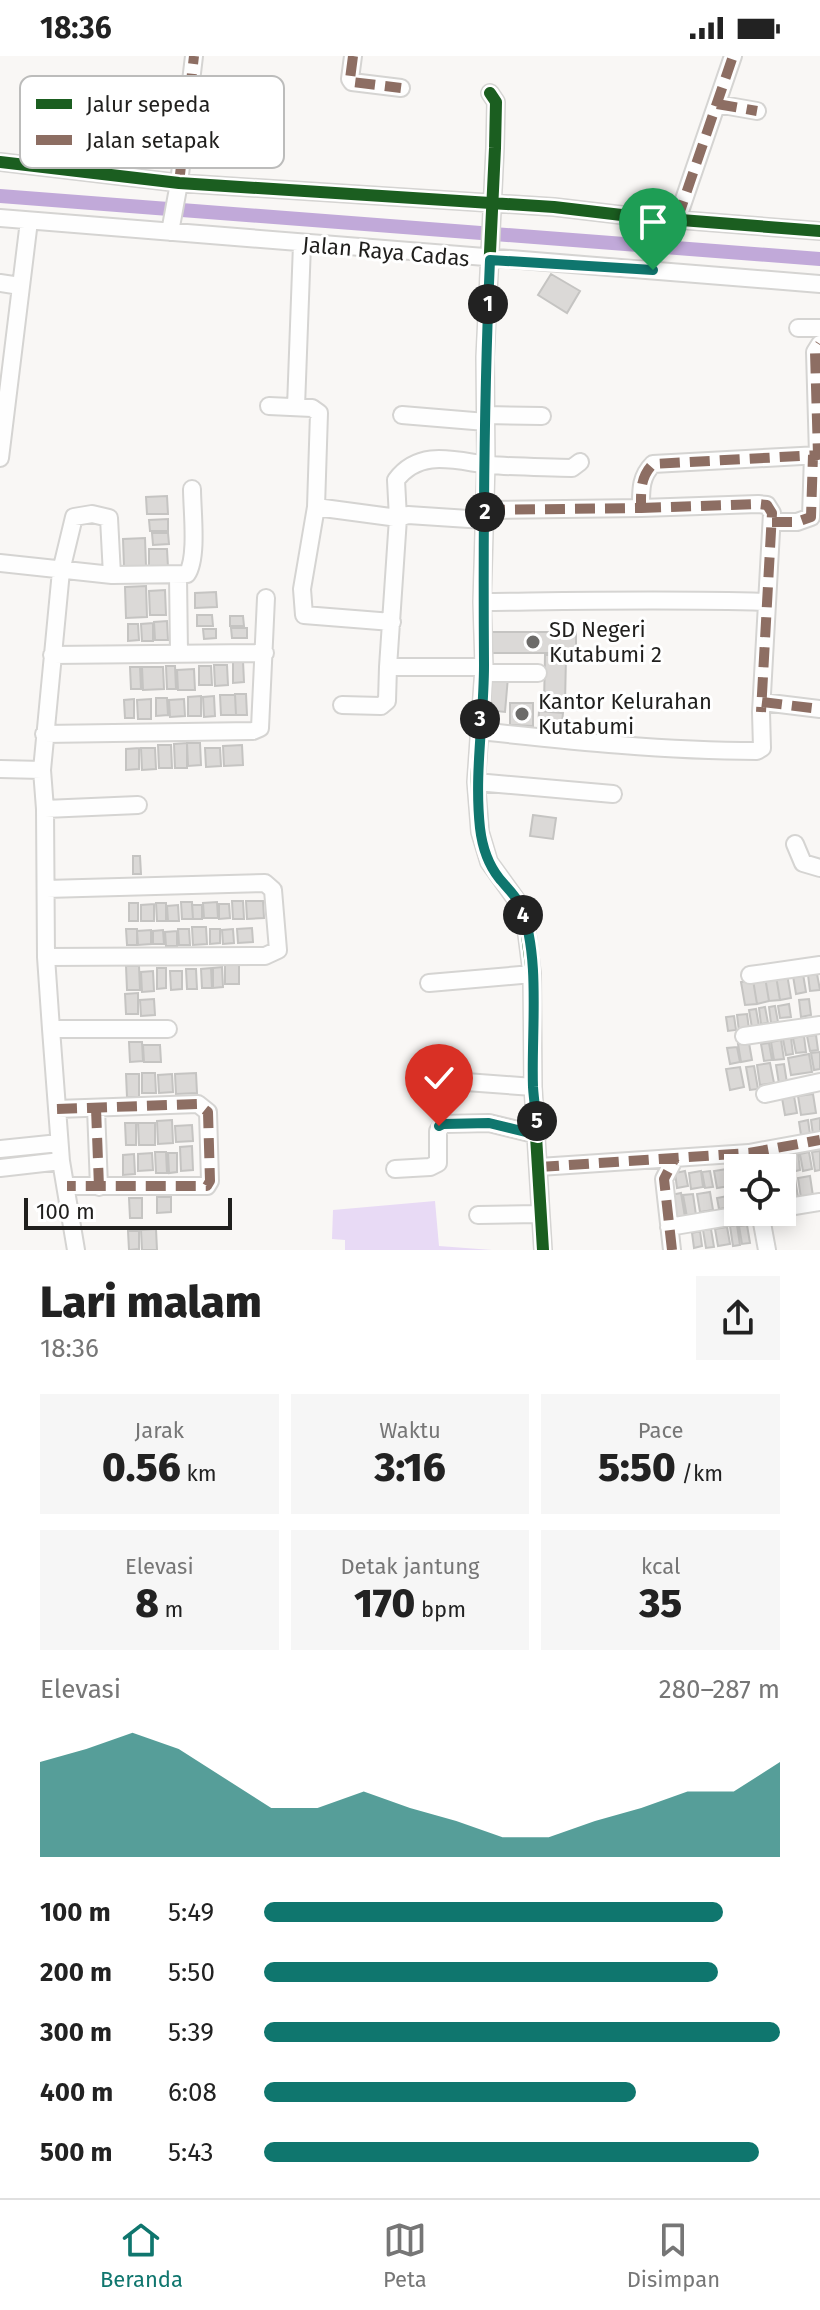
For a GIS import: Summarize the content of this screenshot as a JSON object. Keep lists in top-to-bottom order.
{
  "streets": {
    "street": ["Jalan Raya Cadas"]
  },
  "places": ["SD Negeri Kutabumi 2", "Kantor Kelurahan Kutabumi"],
  "legend": ["Jalur sepeda", "Jalan setapak"],
  "scale_bar": "100 m",
  "page": {
    "status": "18:36",
    "pins": [
      "1",
      "2",
      "3",
      "4",
      "5"
    ],
    "scale": "100 m",
    "heading": ["Lari malam", "18:36"],
    "stats": [
      ["Jarak", "0.56 km"],
      ["Waktu", "3:16"],
      ["Pace", "5:50 /km"],
      ["Elevasi", "8 m"],
      ["Detak jantung", "170 bpm"],
      ["kcal", "35"]
    ],
    "chart": ["Elevasi", "280–287 m"],
    "list": [
      {
        "name": "100 m",
        "note": "5:49"
      },
      {
        "name": "200 m",
        "note": "5:50"
      },
      {
        "name": "300 m",
        "note": "5:39"
      },
      {
        "name": "400 m",
        "note": "6:08"
      },
      {
        "name": "500 m",
        "note": "5:43"
      }
    ],
    "tabs": ["Beranda", "Peta", "Disimpan"]
  }
}
